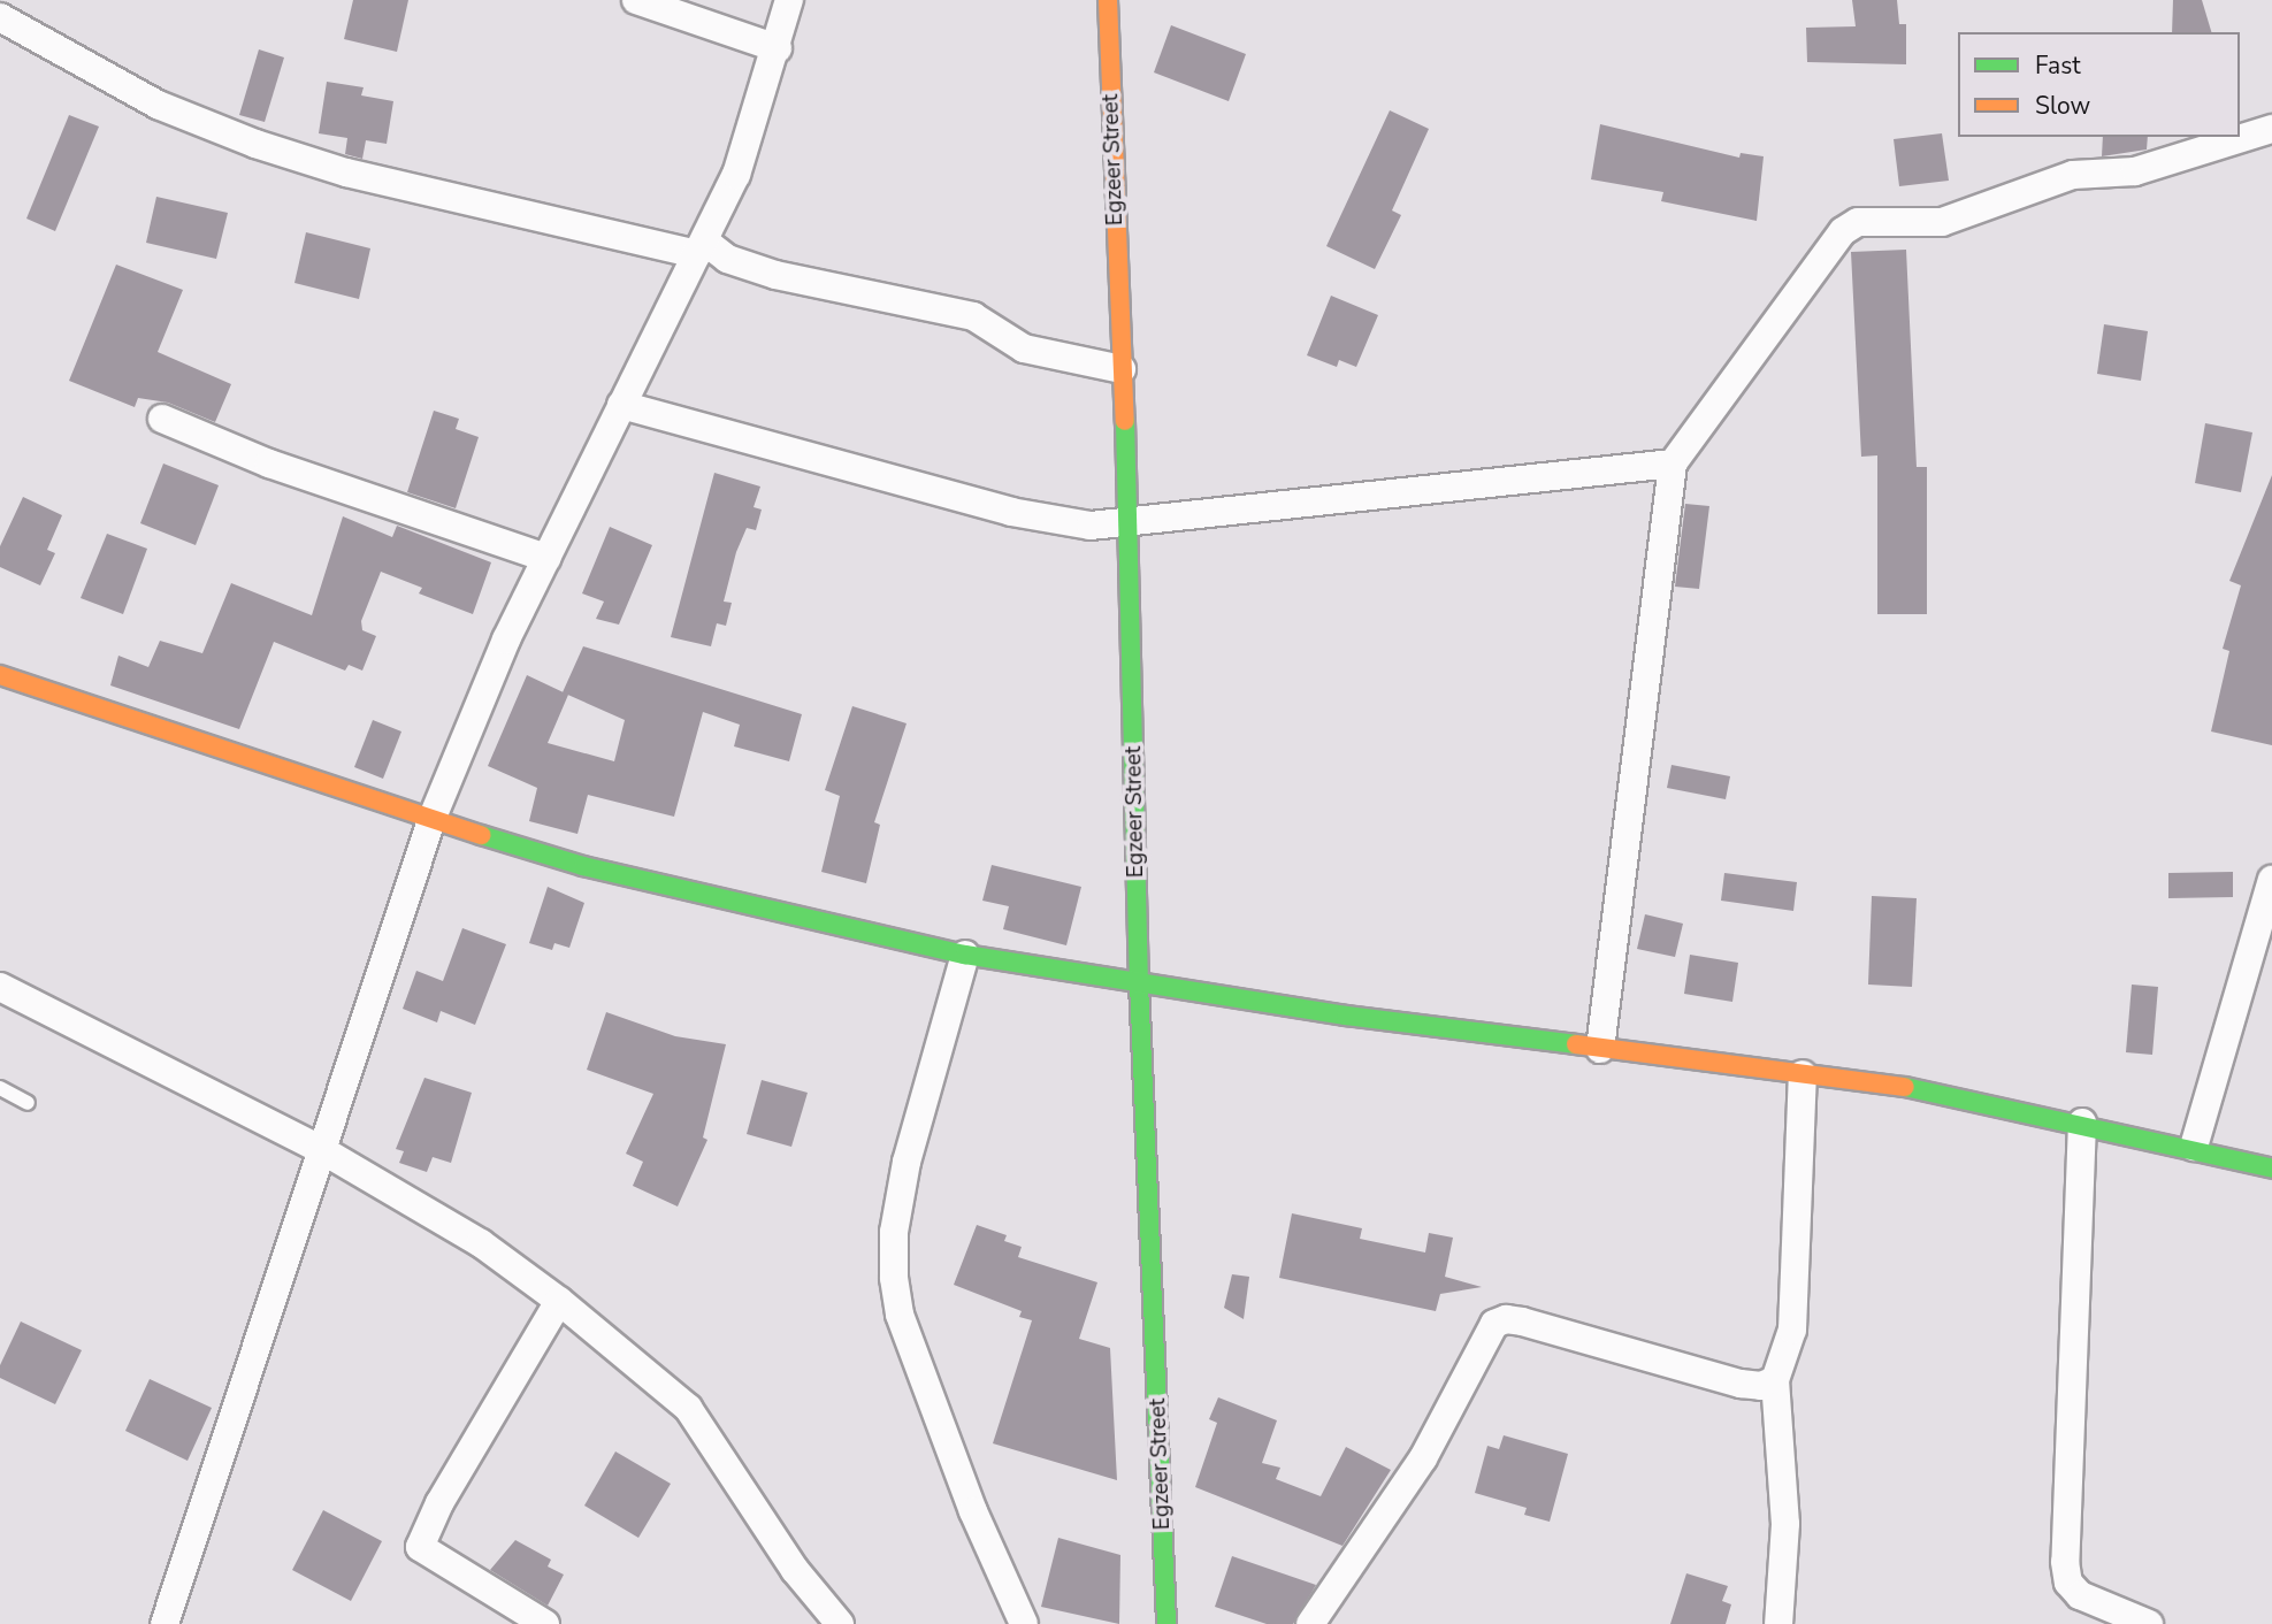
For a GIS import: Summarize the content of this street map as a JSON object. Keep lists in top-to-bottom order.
{
  "streets": {
    "street": ["Egzeer Street"]
  },
  "legend": ["Fast", "Slow"]
}
